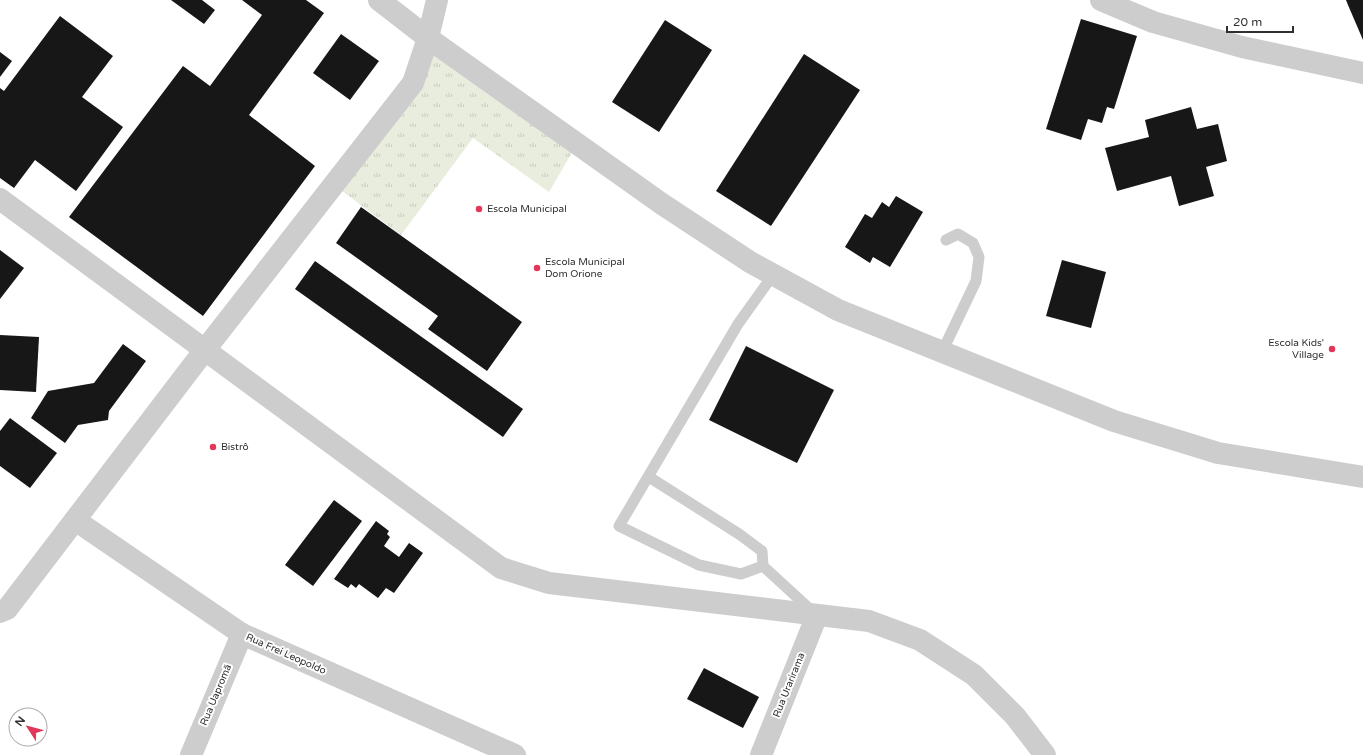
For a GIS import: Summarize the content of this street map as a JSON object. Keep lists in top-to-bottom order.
{
  "streets": {
    "street": ["Rua Frei Leopoldo", "Rua Urarirama", "Rua Uapromã"]
  },
  "crossings": [
    ["Rua Frei Leopoldo", "Rua Uapromã"]
  ],
  "places": [
    "Escola Municipal",
    "Escola Municipal Dom Orione",
    "Escola Kids' Village",
    "Bistrô"
  ],
  "scale_bar": "20 m",
  "north": "top left"
}
